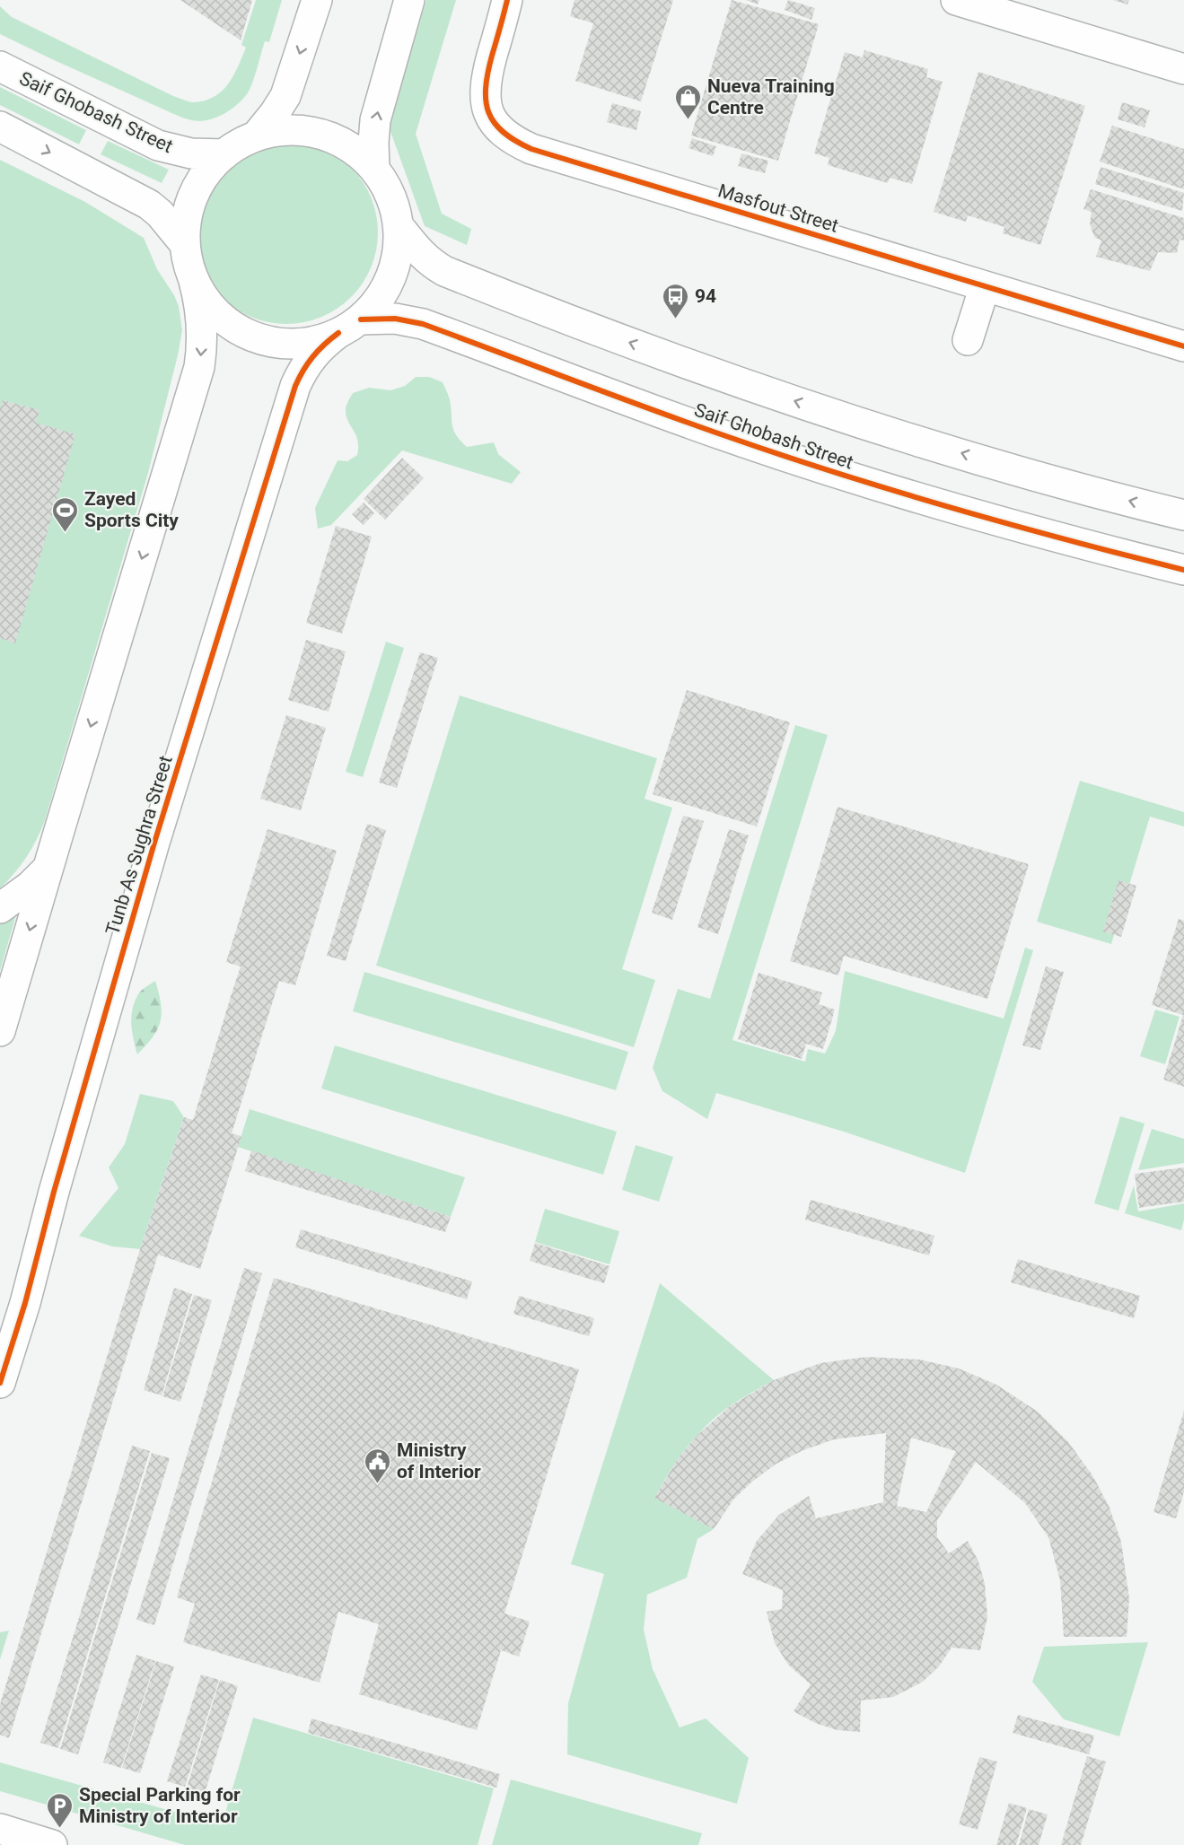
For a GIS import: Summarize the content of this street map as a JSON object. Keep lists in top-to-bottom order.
{
  "streets": {
    "street": ["Saif Ghobash Street", "Masfout Street", "Tunb As Sughra Street"]
  },
  "crossings": [
    ["Saif Ghobash Street", "Tunb As Sughra Street"]
  ],
  "places": {
    "shop": ["Nueva Training Centre"],
    "bus stop": ["94"],
    "sports": ["Zayed Sports City"],
    "public building": ["Ministry of Interior"],
    "parking": ["Special Parking for Ministry of Interior"]
  }
}
